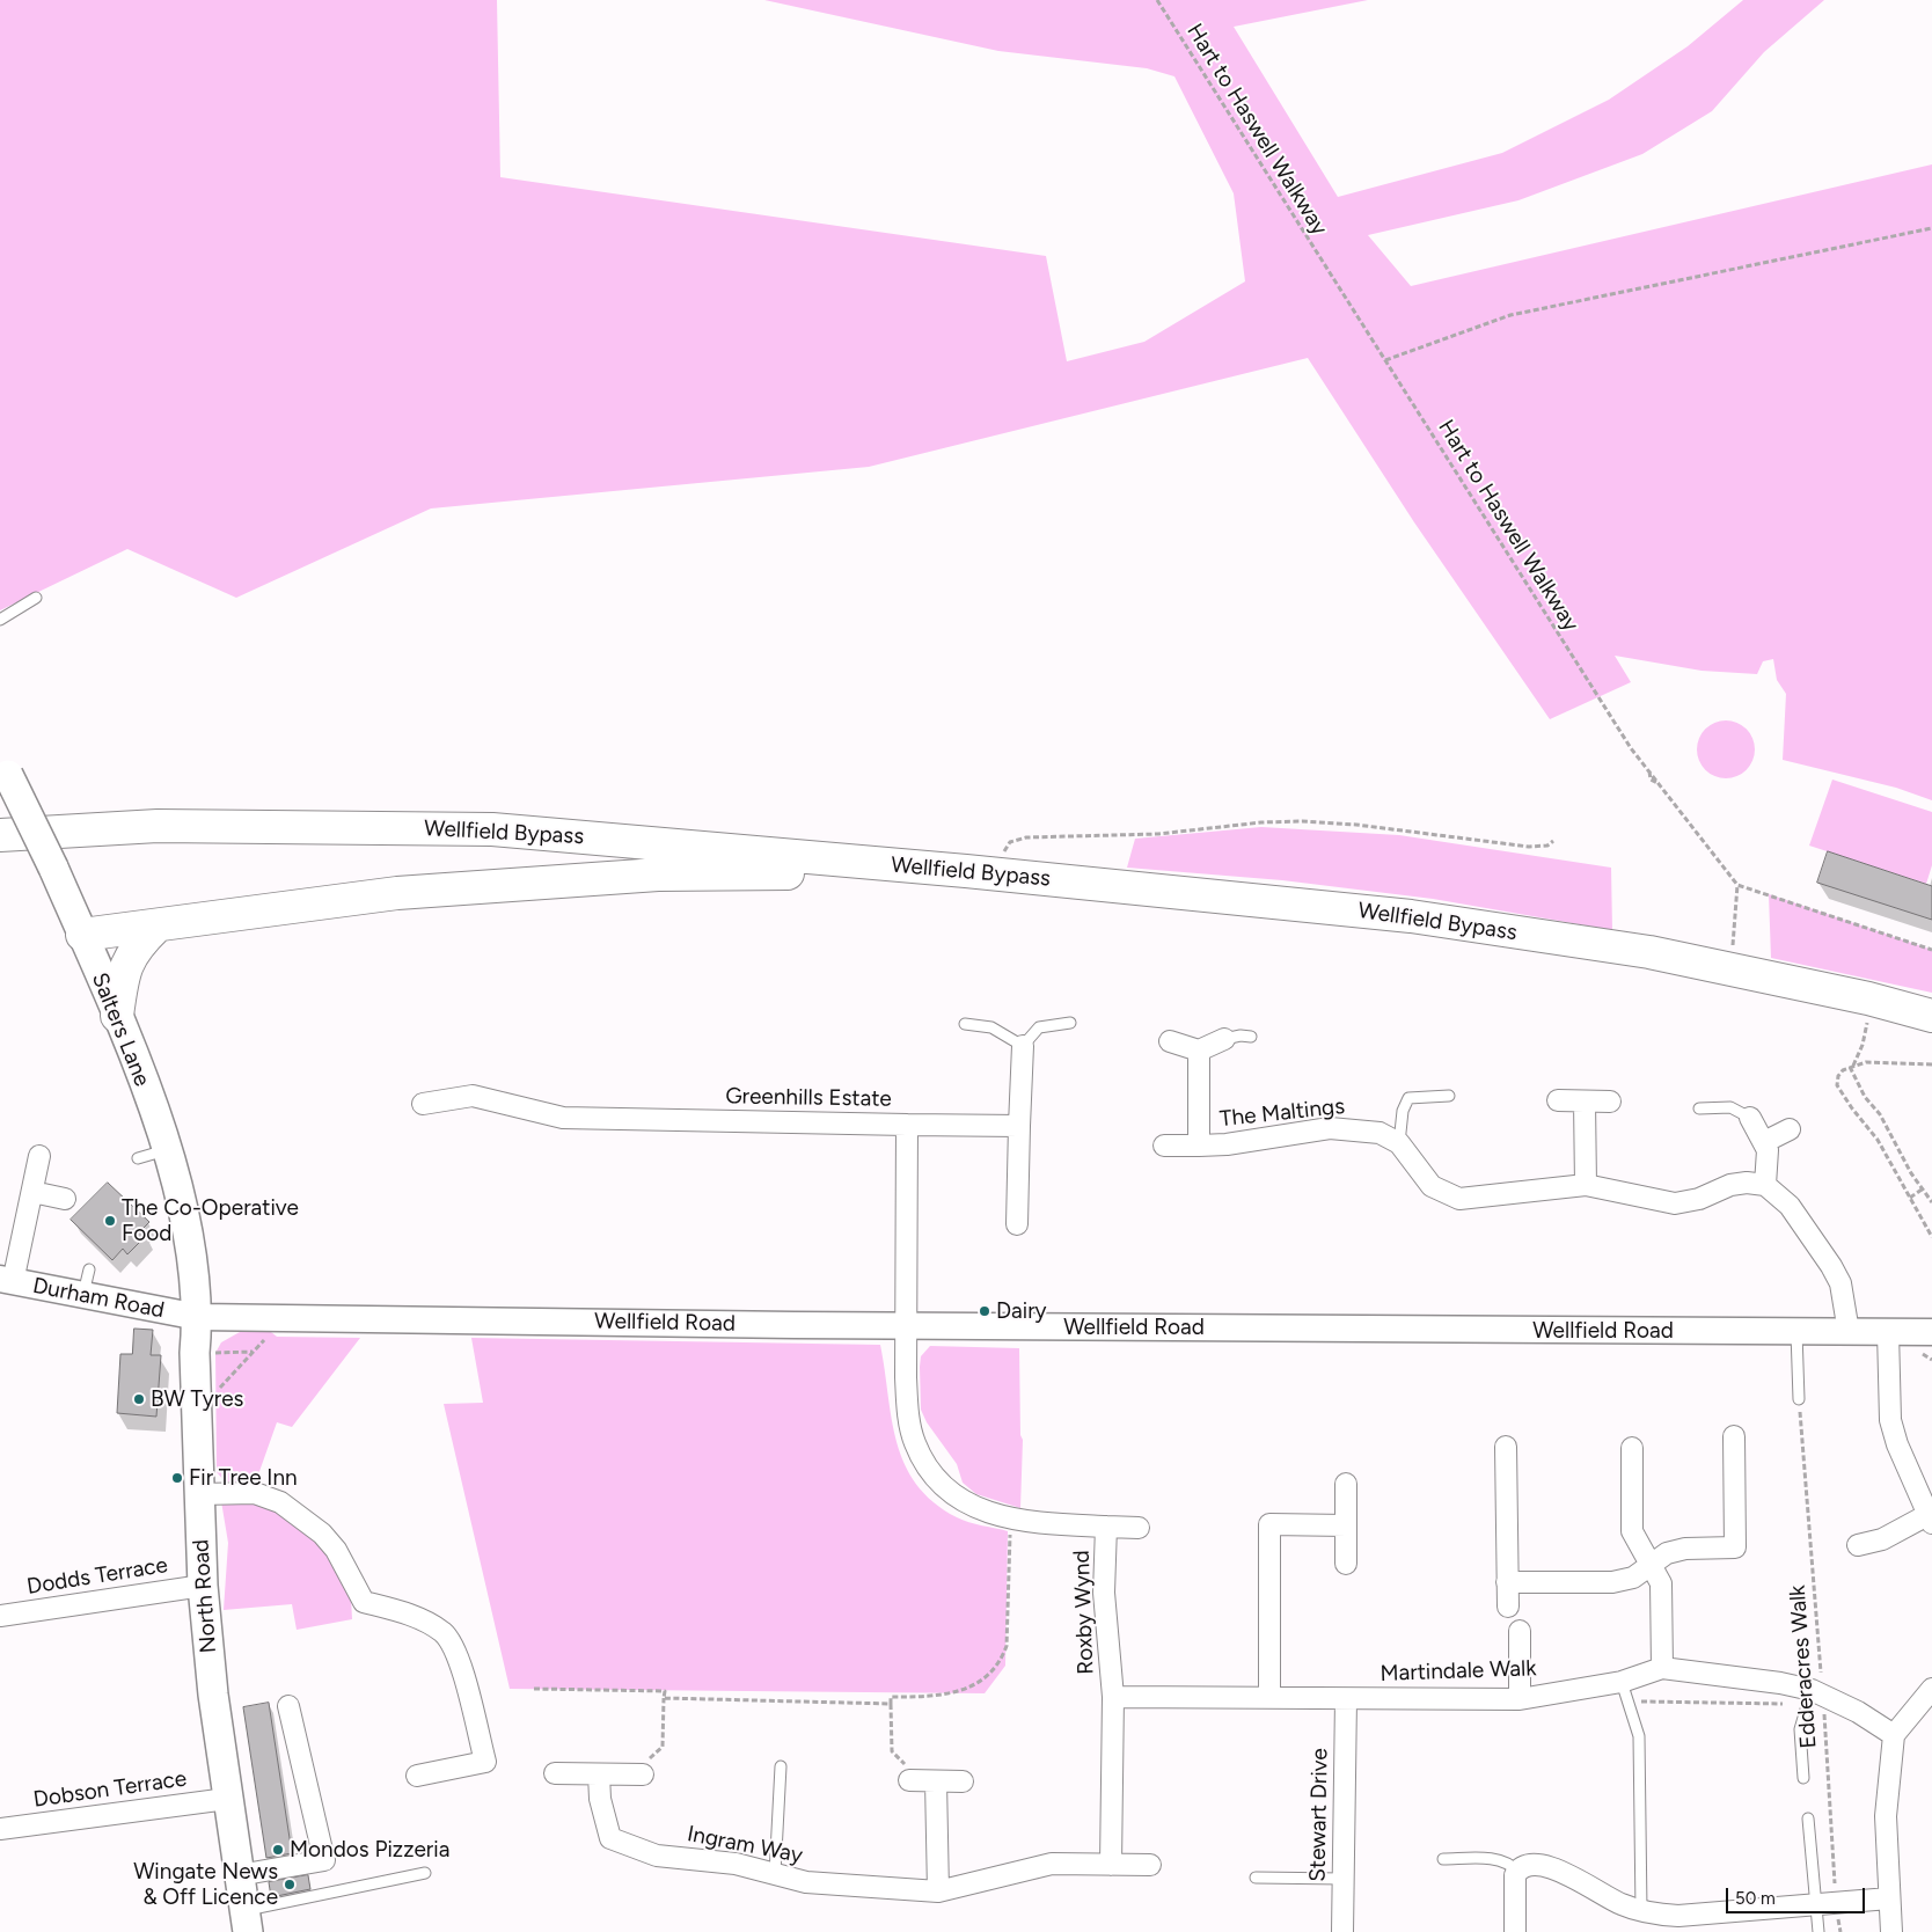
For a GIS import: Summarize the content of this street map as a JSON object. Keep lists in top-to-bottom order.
{
  "streets": {
    "main road": ["Wellfield Bypass", "Salters Lane", "North Road"],
    "street": [
      "Greenhills Estate",
      "The Maltings",
      "Durham Road",
      "Wellfield Road",
      "Dodds Terrace",
      "Roxby Wynd",
      "Martindale Walk",
      "Dobson Terrace",
      "Stewart Drive",
      "Ingram Way"
    ],
    "path": ["Hart to Haswell Walkway", "Edderacres Walk"]
  },
  "crossings": [
    ["Salters Lane", "Durham Road"],
    ["Salters Lane", "Wellfield Road"],
    ["Salters Lane", "North Road"],
    ["Greenhills Estate", "Wellfield Road"],
    ["Greenhills Estate", "Roxby Wynd"],
    ["Durham Road", "Wellfield Road"],
    ["Durham Road", "North Road"],
    ["Wellfield Road", "North Road"],
    ["Wellfield Road", "Roxby Wynd"],
    ["Dodds Terrace", "North Road"],
    ["North Road", "Dobson Terrace"],
    ["Roxby Wynd", "Martindale Walk"],
    ["Roxby Wynd", "Ingram Way"],
    ["Edderacres Walk", "Martindale Walk"],
    ["Martindale Walk", "Stewart Drive"]
  ],
  "places": [
    "The Co-Operative Food",
    "Dairy",
    "BW Tyres",
    "Fir Tree Inn",
    "Mondos Pizzeria",
    "Wingate News & Off Licence"
  ],
  "scale_bar": "50 m"
}
